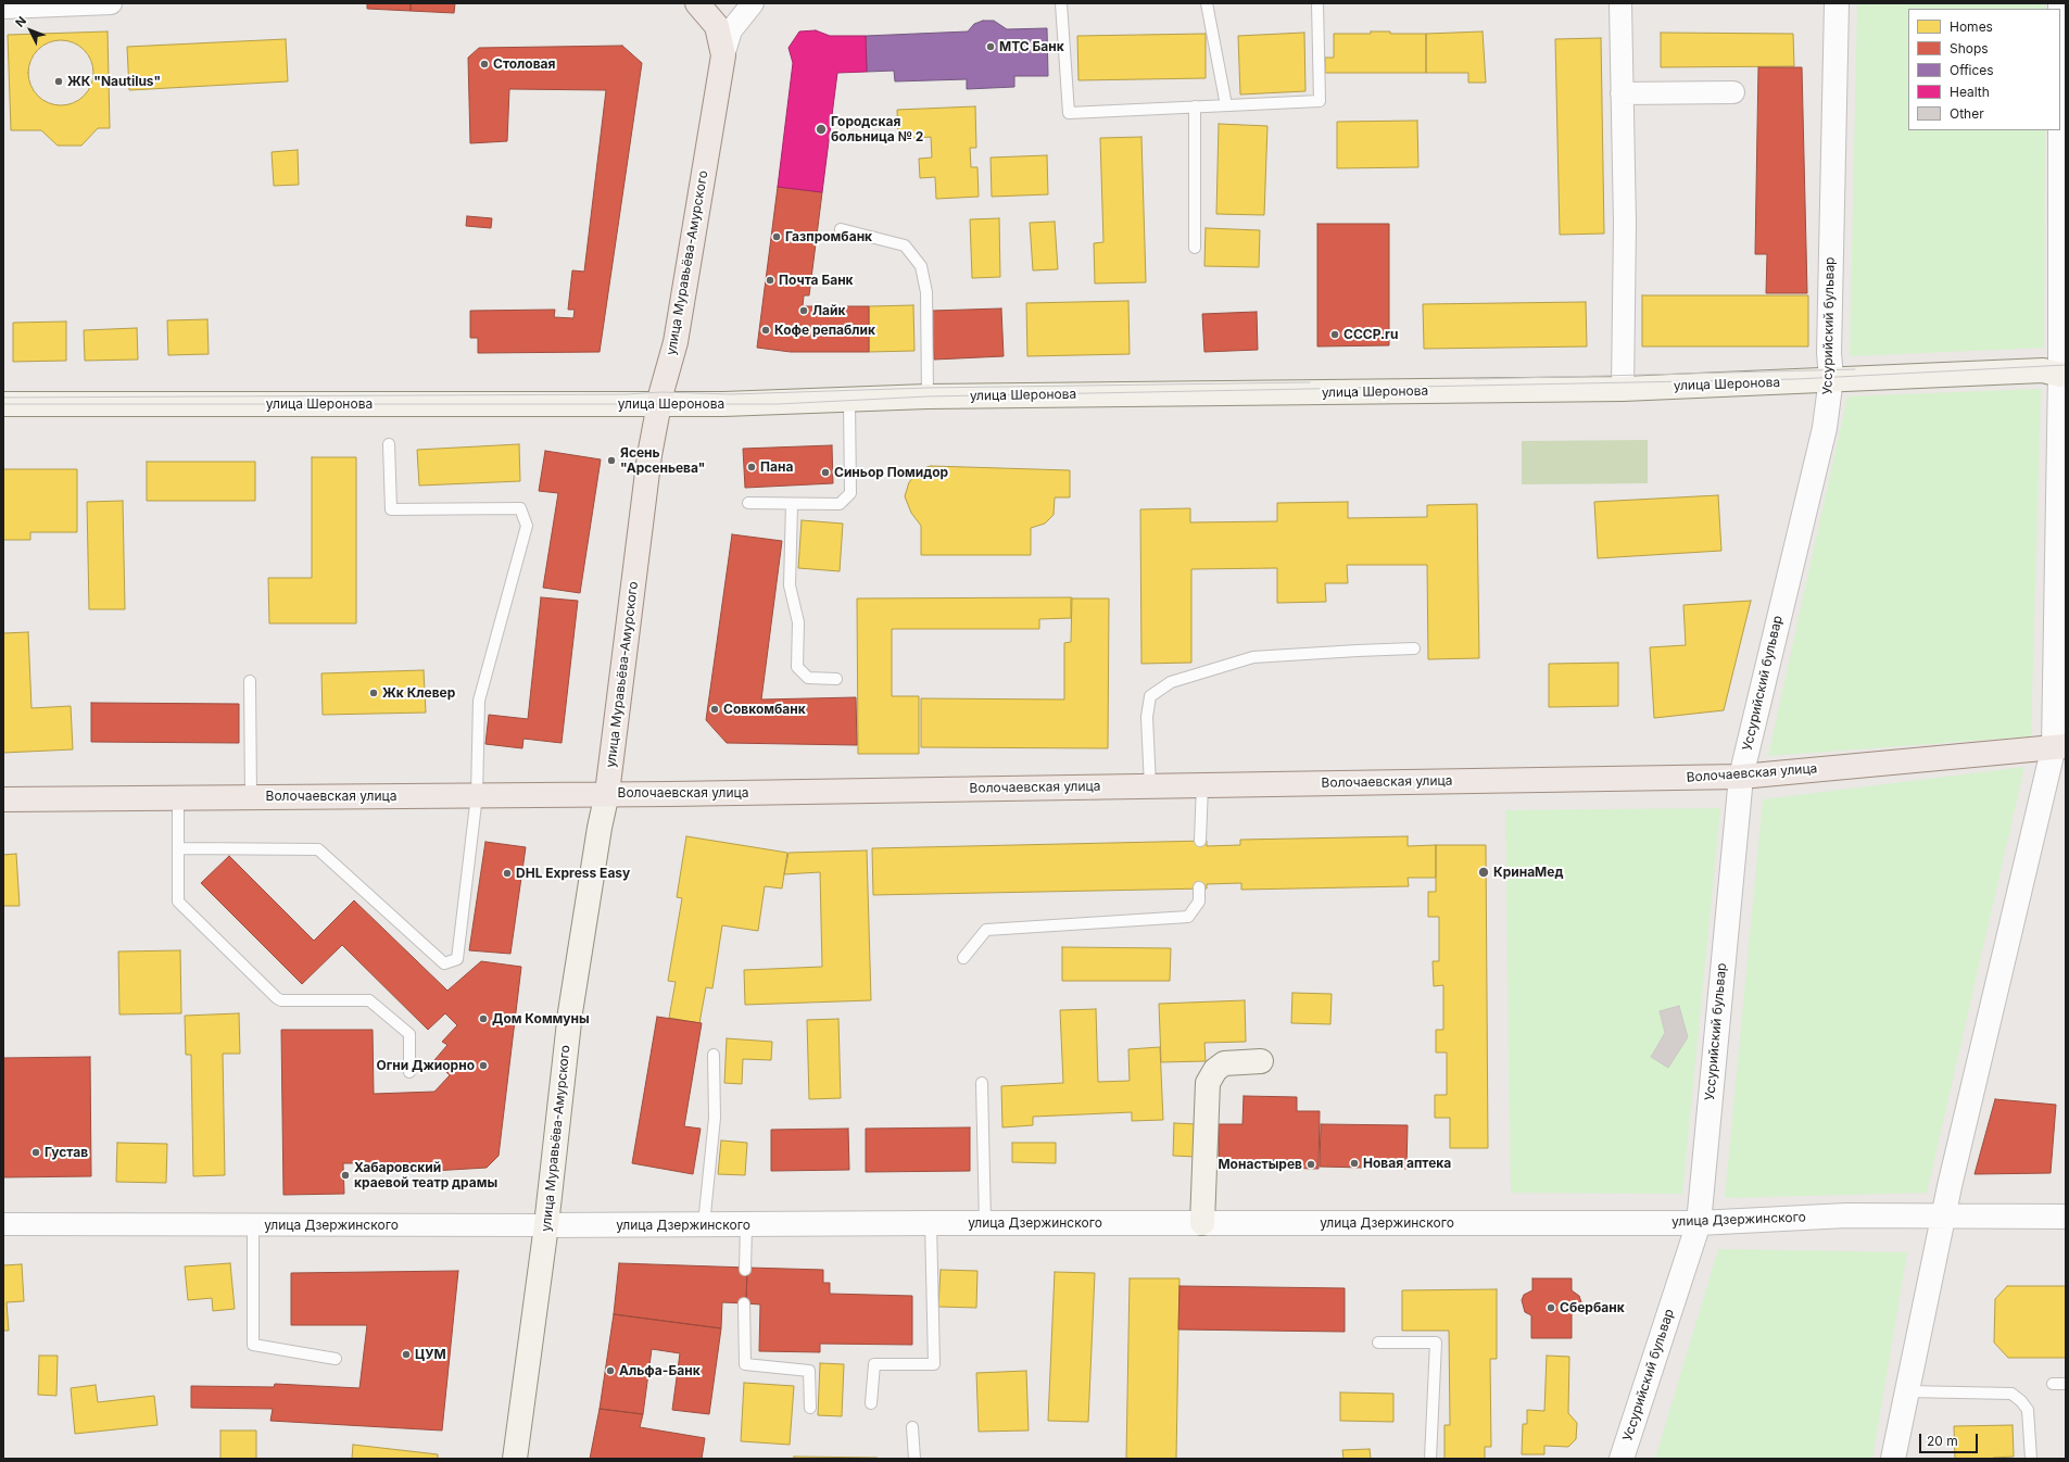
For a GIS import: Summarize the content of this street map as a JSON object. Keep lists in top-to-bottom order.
{
  "streets": {
    "main road": ["улица Муравьёва-Амурского", "улица Шеронова", "Волочаевская улица"],
    "street": ["Уссурийский бульвар", "улица Дзержинского"]
  },
  "crossings": [
    ["улица Муравьёва-Амурского", "улица Шеронова"],
    ["улица Муравьёва-Амурского", "Волочаевская улица"],
    ["улица Муравьёва-Амурского", "улица Дзержинского"],
    ["Уссурийский бульвар", "улица Шеронова"],
    ["Уссурийский бульвар", "Волочаевская улица"],
    ["Уссурийский бульвар", "улица Дзержинского"]
  ],
  "places": [
    "МТС Банк",
    "Столовая",
    "ЖК \"Nautilus\"",
    "Городская больница № 2",
    "Газпромбанк",
    "Почта Банк",
    "Лайк",
    "Кофе репаблик",
    "СССР.ru",
    "Ясень \"Арсеньева\"",
    "Пана",
    "Синьор Помидор",
    "Жк Клевер",
    "Совкомбанк",
    "КринаМед",
    "DHL Express Easy",
    "Дом Коммуны",
    "Огни Джиорно",
    "Густав",
    "Новая аптека",
    "Монастырев",
    "Хабаровский краевой театр драмы",
    "Сбербанк",
    "ЦУМ",
    "Альфа-Банк"
  ],
  "legend": [
    "Homes",
    "Shops",
    "Offices",
    "Health",
    "Other"
  ],
  "scale_bar": "20 m",
  "north": "top left"
}
